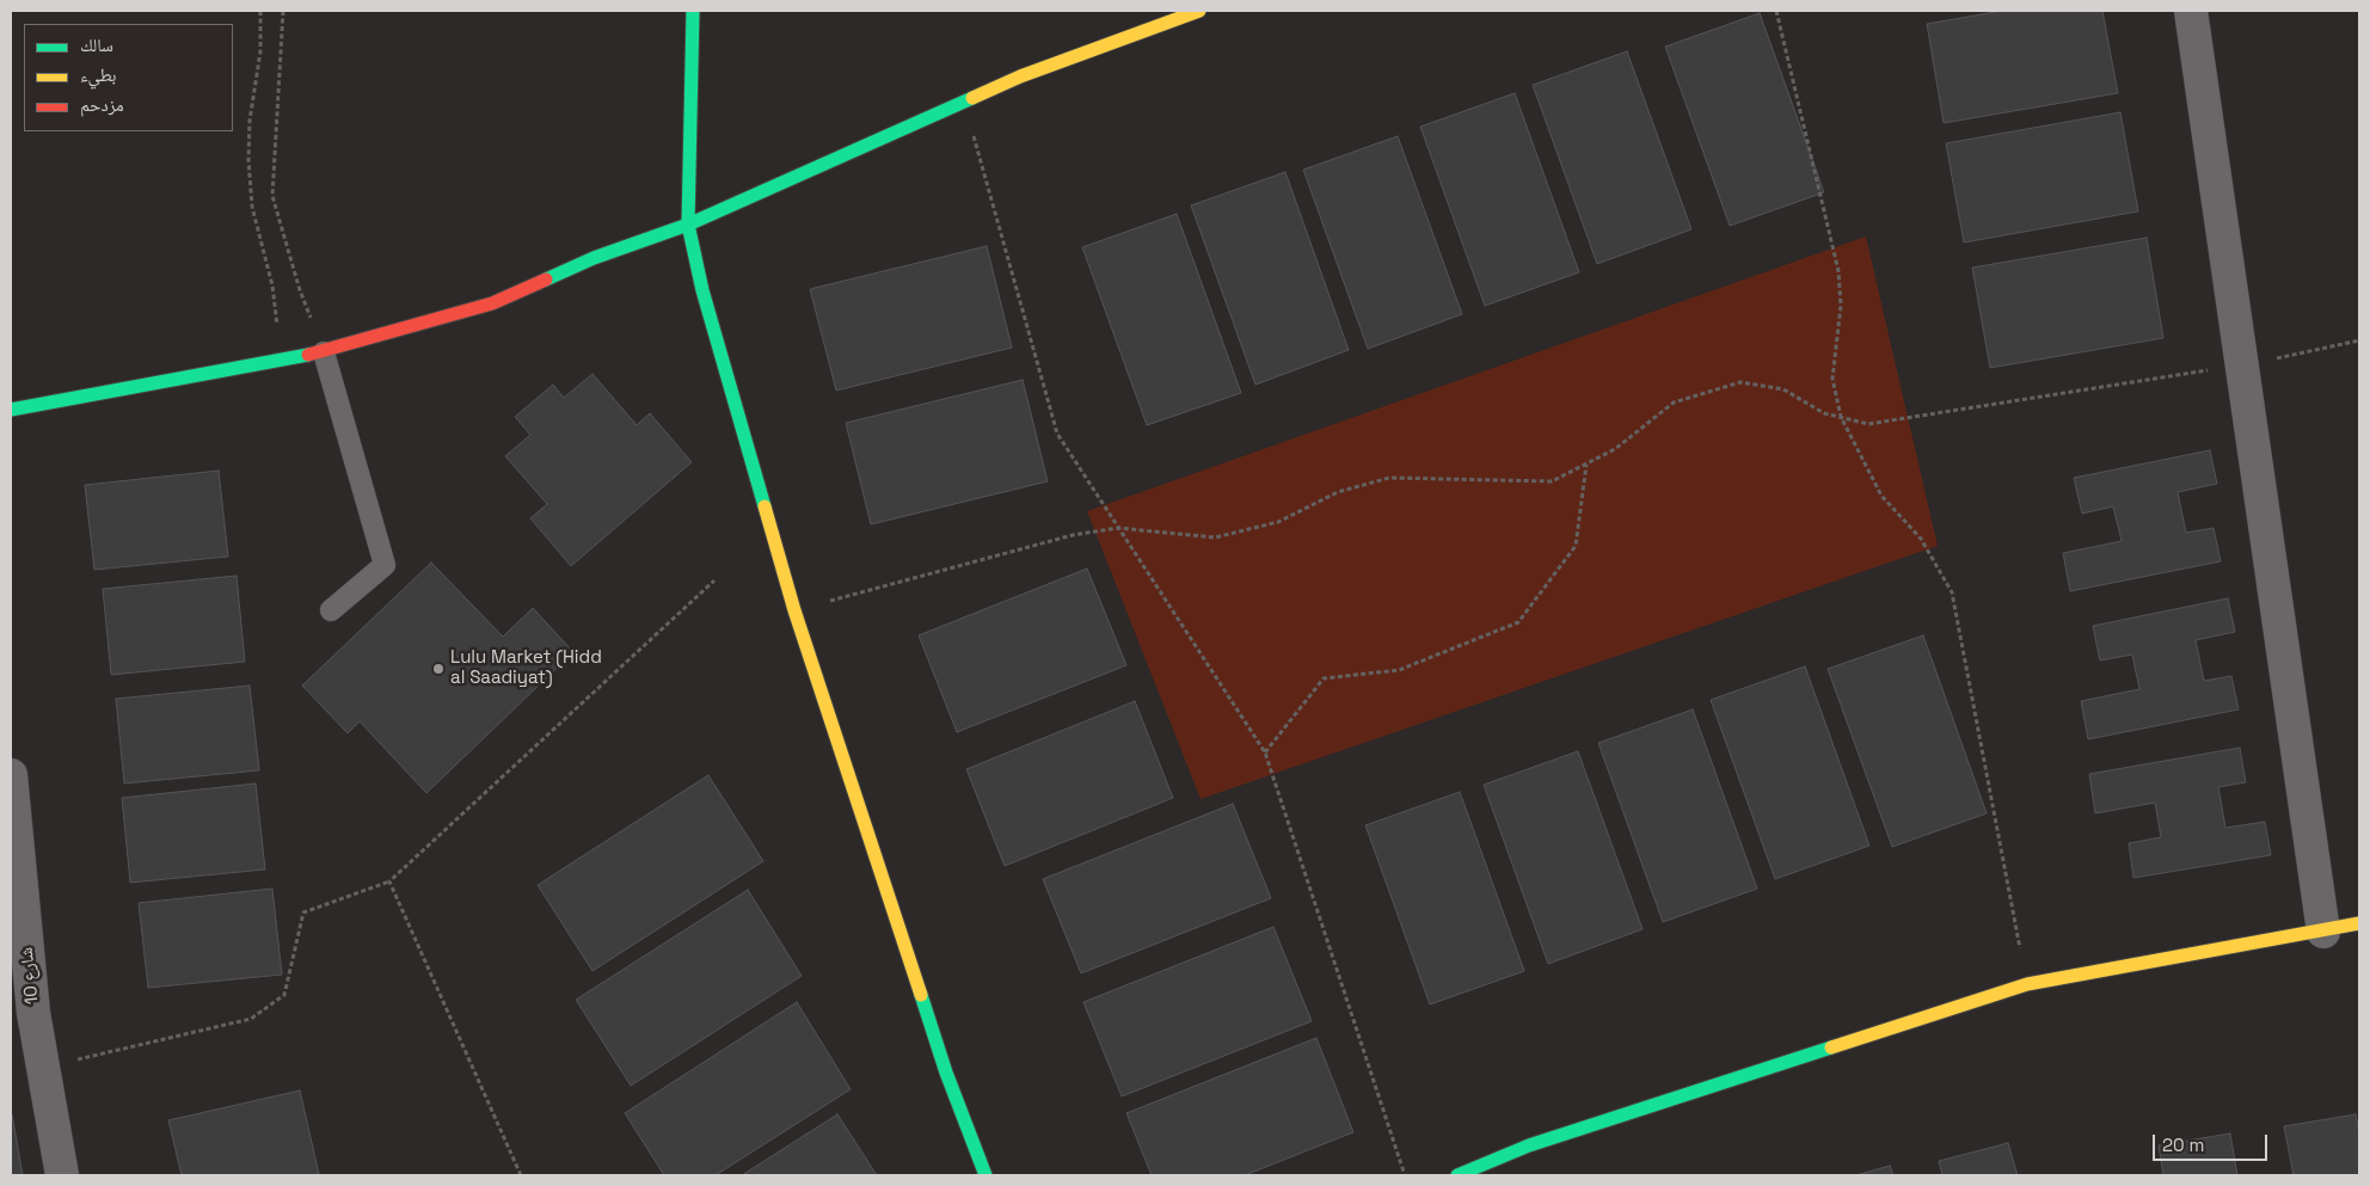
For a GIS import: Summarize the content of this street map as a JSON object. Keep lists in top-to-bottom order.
{
  "streets": {
    "street": ["شارع 10"]
  },
  "places": ["Lulu Market (Hidd al Saadiyat)"],
  "legend": ["سالك", "بطيء", "مزدحم"],
  "scale_bar": "20 m"
}
